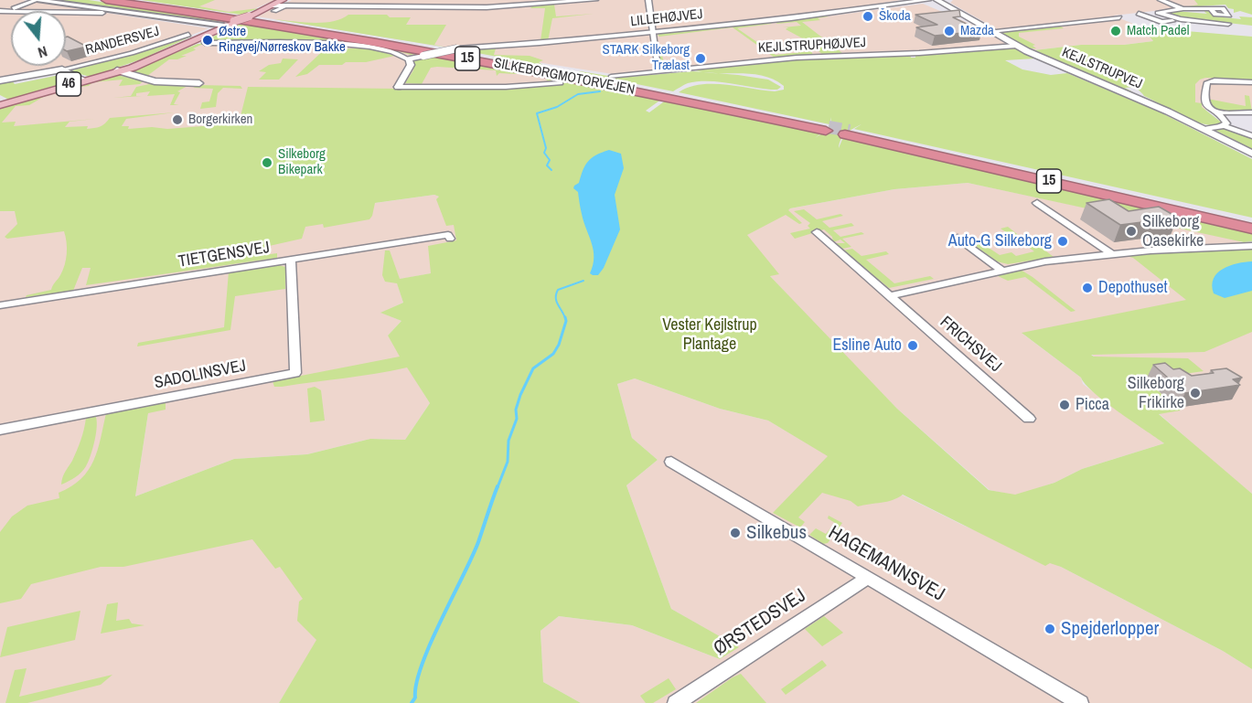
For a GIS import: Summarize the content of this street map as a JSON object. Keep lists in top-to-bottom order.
{
  "streets": {
    "highway": ["15", "SILKEBORGMOTORVEJEN"],
    "main road": ["46"],
    "street": [
      "LILLEHØJVEJ",
      "RANDERSVEJ",
      "KEJLSTRUPHØJVEJ",
      "KEJLSTRUPVEJ",
      "TIETGENSVEJ",
      "FRICHSVEJ",
      "SADOLINSVEJ",
      "HAGEMANNSVEJ",
      "ØRSTEDSVEJ"
    ]
  },
  "crossings": [
    ["RANDERSVEJ", "46"],
    ["KEJLSTRUPHØJVEJ", "KEJLSTRUPVEJ"],
    ["TIETGENSVEJ", "SADOLINSVEJ"],
    ["HAGEMANNSVEJ", "ØRSTEDSVEJ"]
  ],
  "parks": ["Vester Kejlstrup Plantage"],
  "places": [
    "Škoda",
    "Mazda",
    "Match Padel",
    "Østre Ringvej/Nørreskov Bakke",
    "STARK Silkeborg Trælast",
    "Borgerkirken",
    "Silkeborg Bikepark",
    "Silkeborg Oasekirke",
    "Auto-G Silkeborg",
    "Depothuset",
    "Esline Auto",
    "Silkeborg Frikirke",
    "Picca",
    "Silkebus",
    "Spejderlopper"
  ],
  "north": "bottom"
}
